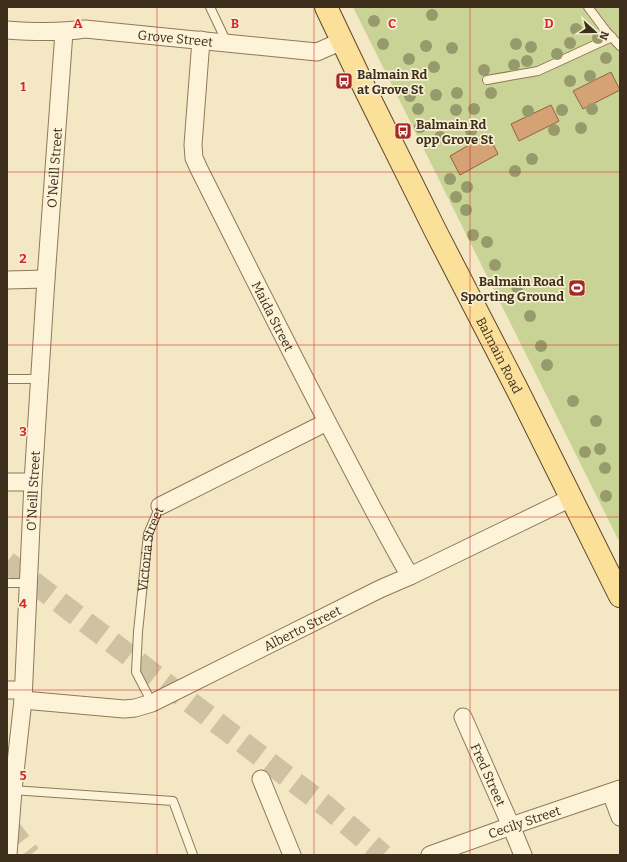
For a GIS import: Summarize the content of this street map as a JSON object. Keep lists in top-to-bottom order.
{
  "streets": {
    "main road": ["Balmain Road"],
    "street": [
      "Grove Street",
      "O'Neill Street",
      "Maida Street",
      "Victoria Street",
      "Alberto Street",
      "Fred Street",
      "Cecily Street"
    ]
  },
  "crossings": [
    ["Grove Street", "O'Neill Street"],
    ["Grove Street", "Maida Street"],
    ["Grove Street", "Balmain Road"],
    ["O'Neill Street", "Alberto Street"],
    ["Maida Street", "Victoria Street"],
    ["Maida Street", "Alberto Street"],
    ["Balmain Road", "Alberto Street"],
    ["Victoria Street", "Alberto Street"],
    ["Fred Street", "Cecily Street"]
  ],
  "places": {
    "bus stop": ["Balmain Rd at Grove St", "Balmain Rd opp Grove St"],
    "sports": ["Balmain Road Sporting Ground"]
  },
  "north": "right",
  "grid": {
    "columns": [
      "A",
      "B",
      "C",
      "D"
    ],
    "rows": [
      "1",
      "2",
      "3",
      "4",
      "5"
    ]
  }
}
